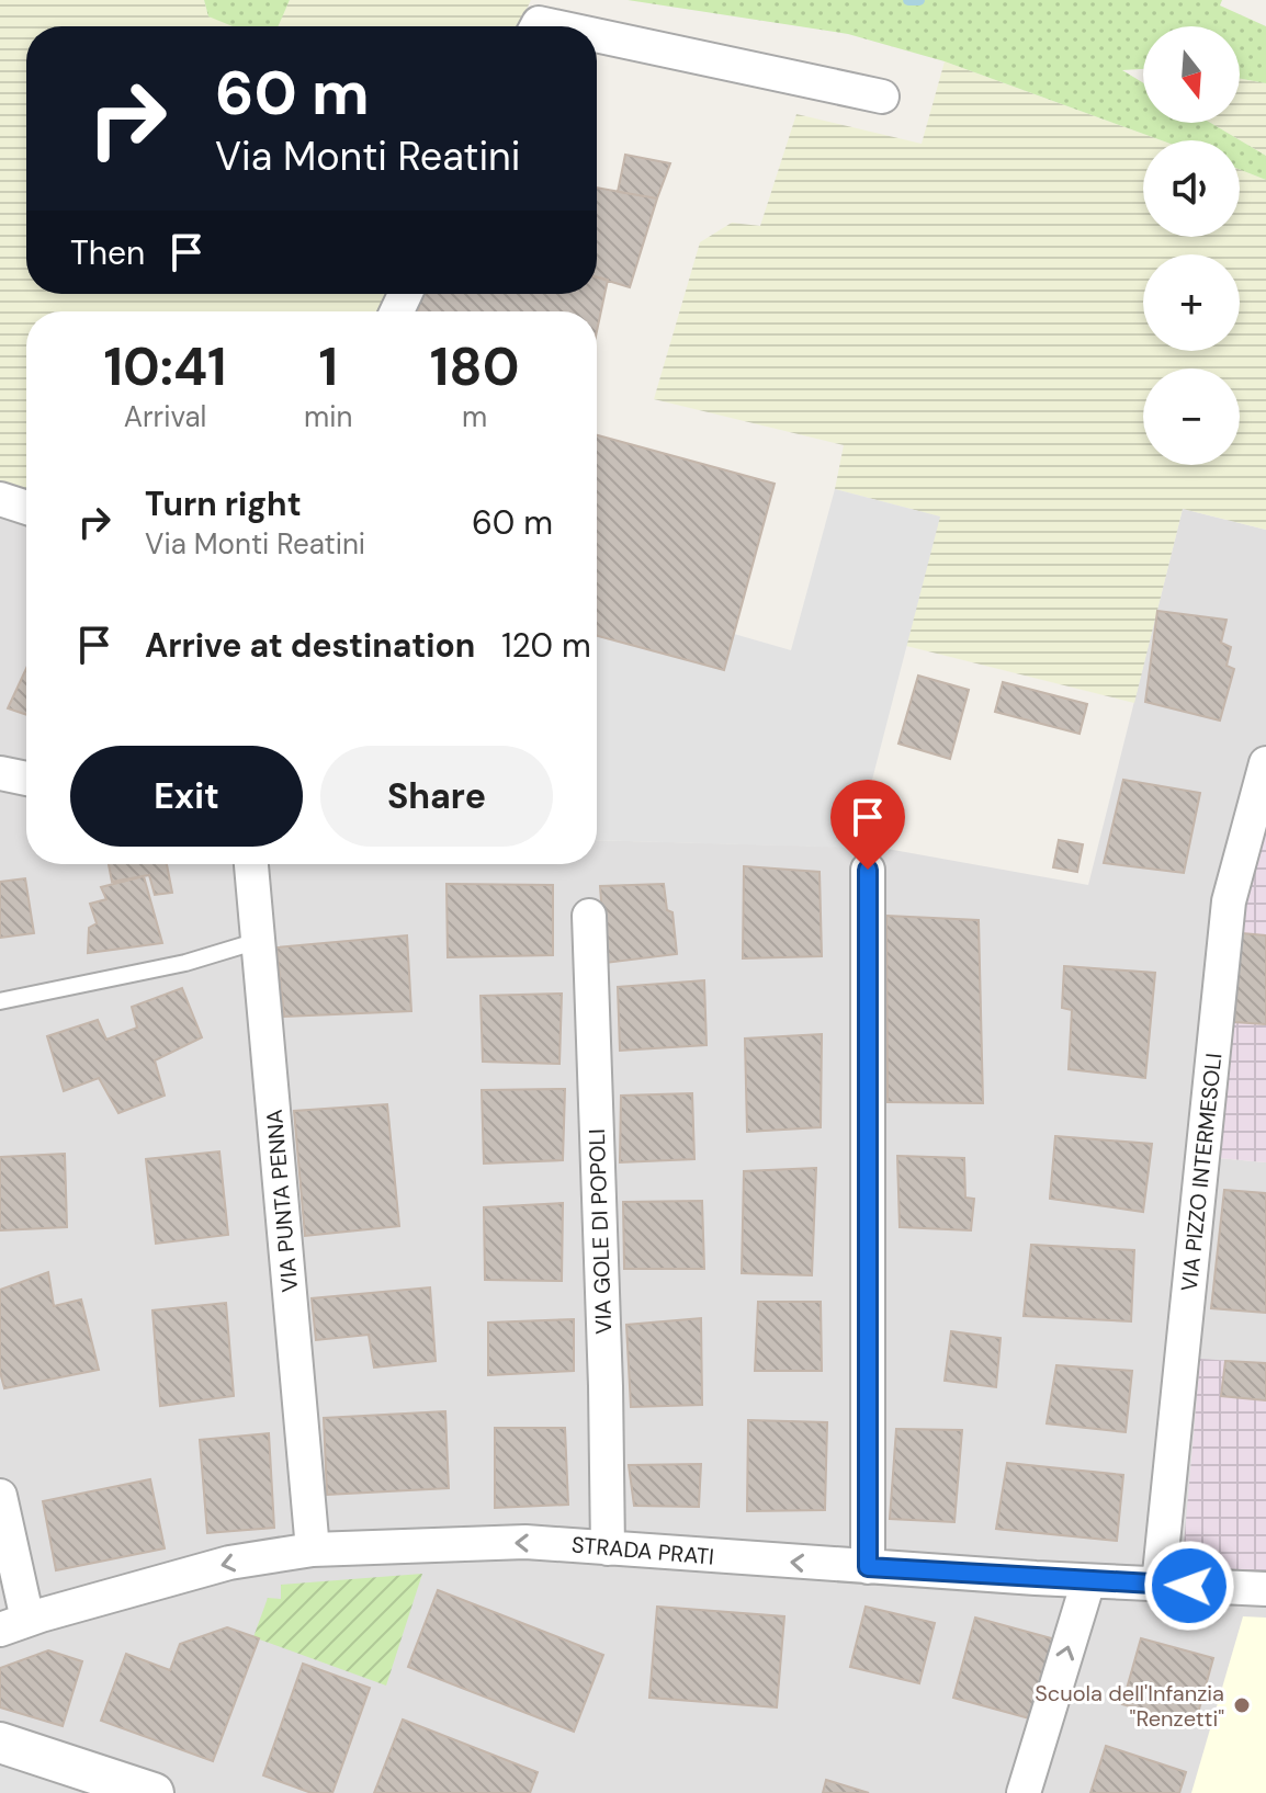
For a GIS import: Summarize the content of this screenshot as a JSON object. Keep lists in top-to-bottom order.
{
  "streets": {
    "street": [
      "VIA PIZZO INTERMESOLI",
      "VIA PUNTA PENNA",
      "VIA GOLE DI POPOLI",
      "STRADA PRATI"
    ]
  },
  "crossings": [
    ["VIA PIZZO INTERMESOLI", "STRADA PRATI"],
    ["VIA PUNTA PENNA", "STRADA PRATI"],
    ["VIA GOLE DI POPOLI", "STRADA PRATI"]
  ],
  "one_way": ["STRADA PRATI"],
  "places": ["Scuola dell'Infanzia \"Renzetti\""],
  "north": "bottom",
  "page": {
    "map_buttons": ["+", "−"],
    "turn": ["60 m", "Via Monti Reatini"],
    "then": "Then",
    "eta": [
      "10:41",
      "Arrival",
      "1",
      "min",
      "180",
      "m"
    ],
    "list": [
      {
        "name": "Turn right",
        "note": "Via Monti Reatini",
        "value": "60 m"
      },
      {
        "name": "Arrive at destination",
        "value": "120 m"
      }
    ],
    "buttons": ["Exit", "Share"]
  }
}
